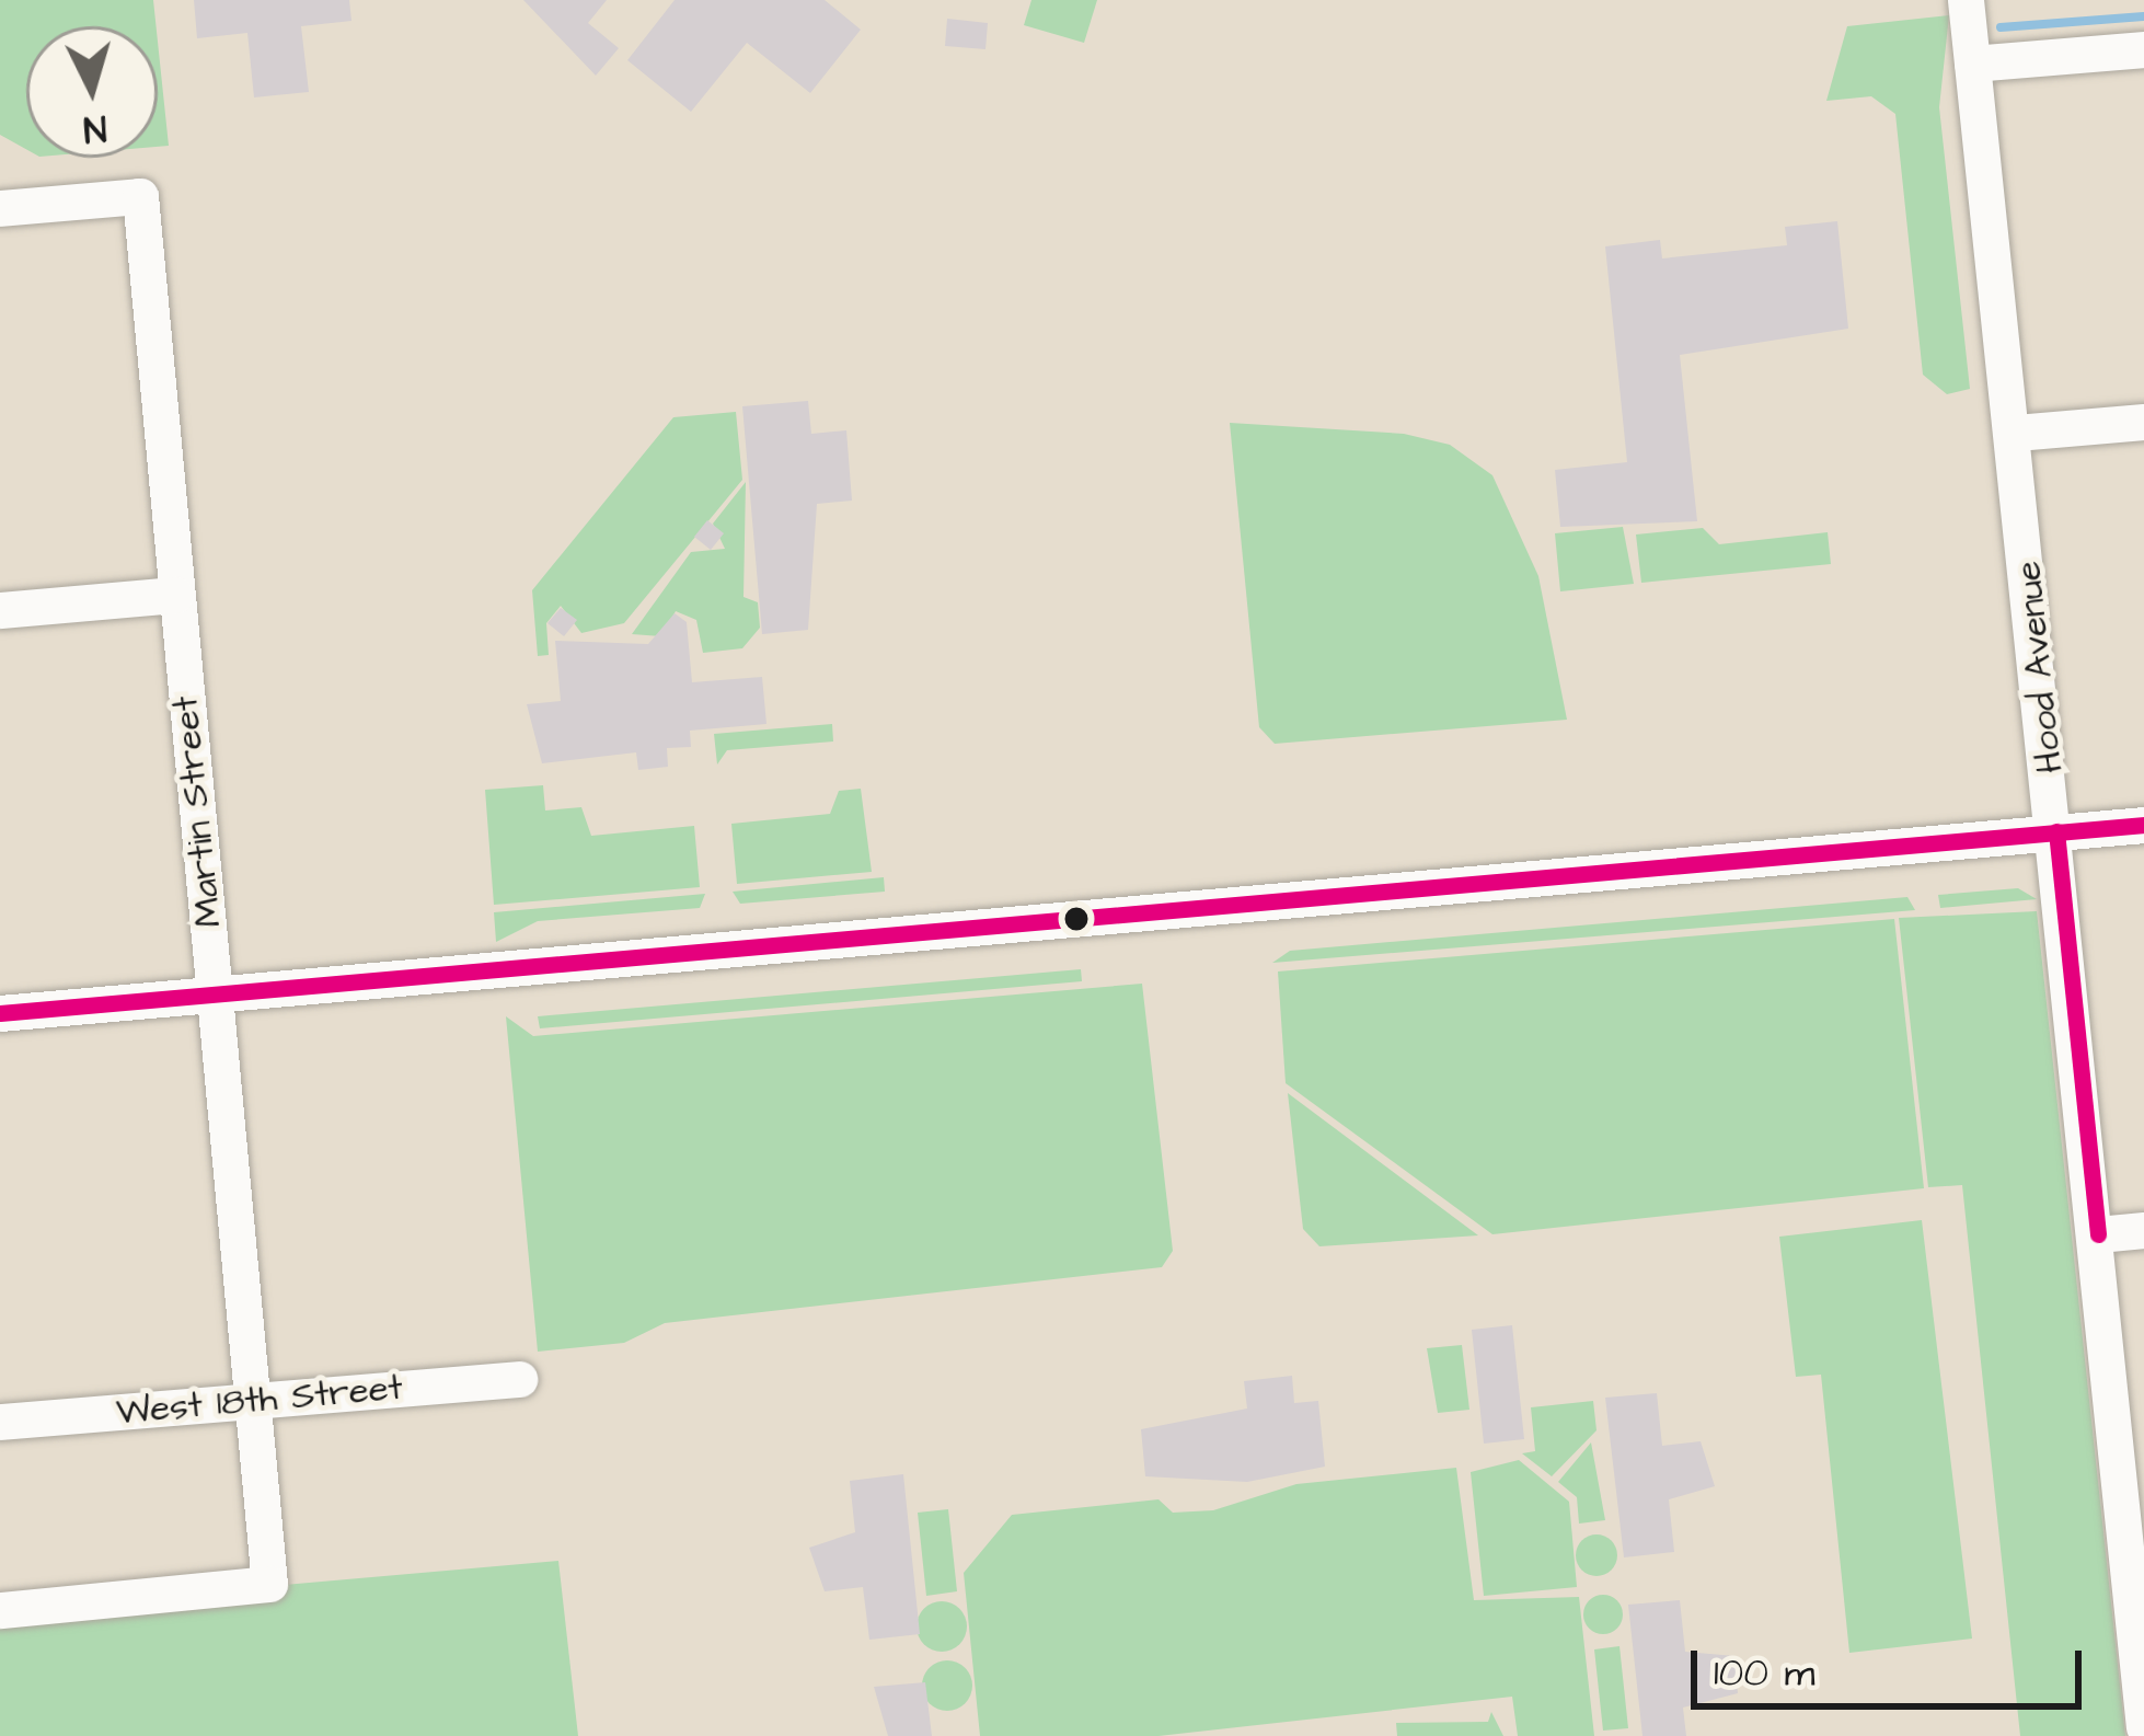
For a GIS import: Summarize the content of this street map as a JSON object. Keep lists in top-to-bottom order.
{
  "streets": {
    "street": ["Hood Avenue", "Martin Street", "West 18th Street"]
  },
  "crossings": [
    ["Martin Street", "West 18th Street"]
  ],
  "scale_bar": "100 m",
  "north": "bottom"
}
